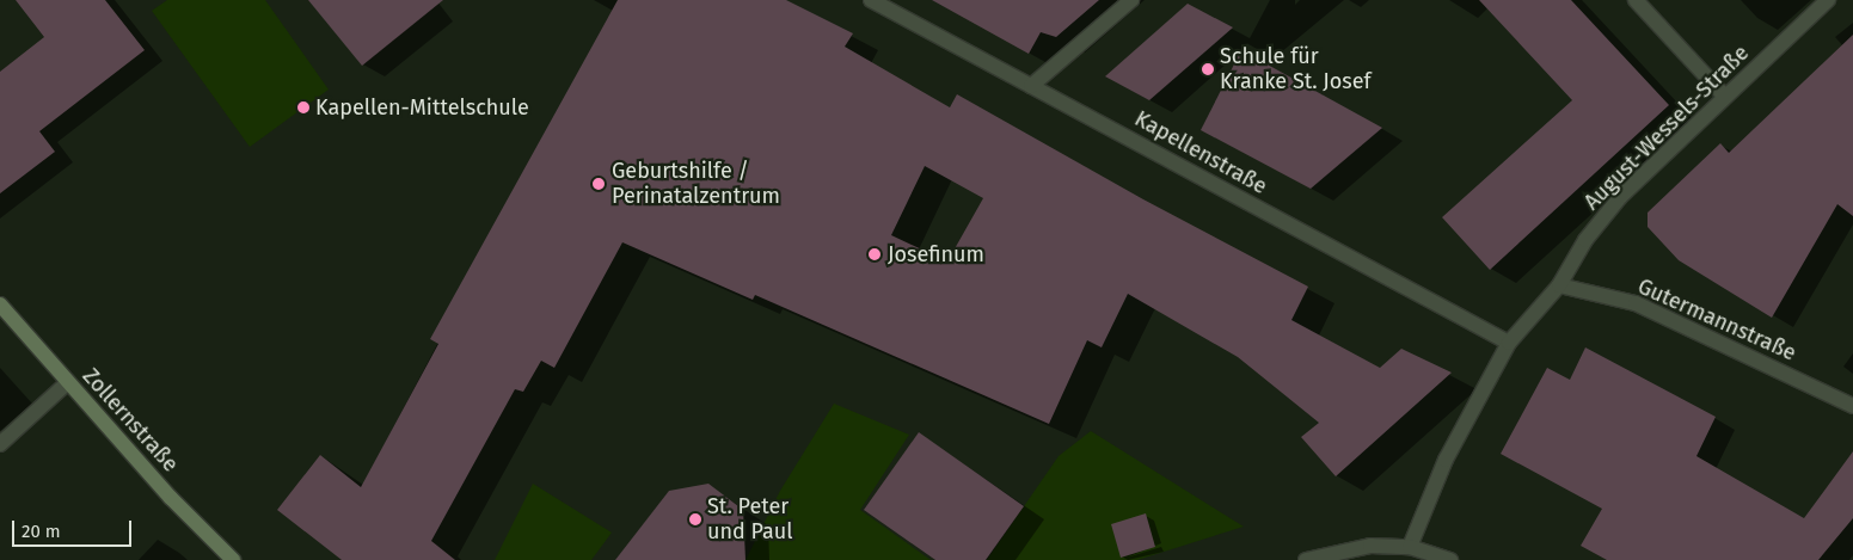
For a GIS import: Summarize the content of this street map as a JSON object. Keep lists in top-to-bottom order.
{
  "streets": {
    "street": [
      "August-Wessels-Straße",
      "Kapellenstraße",
      "Gutermannstraße",
      "Zollernstraße"
    ]
  },
  "crossings": [
    ["August-Wessels-Straße", "Kapellenstraße"],
    ["August-Wessels-Straße", "Gutermannstraße"]
  ],
  "places": [
    "Schule für Kranke St. Josef",
    "Kapellen-Mittelschule",
    "Geburtshilfe / Perinatalzentrum",
    "Josefinum",
    "St. Peter und Paul"
  ],
  "scale_bar": "20 m"
}
